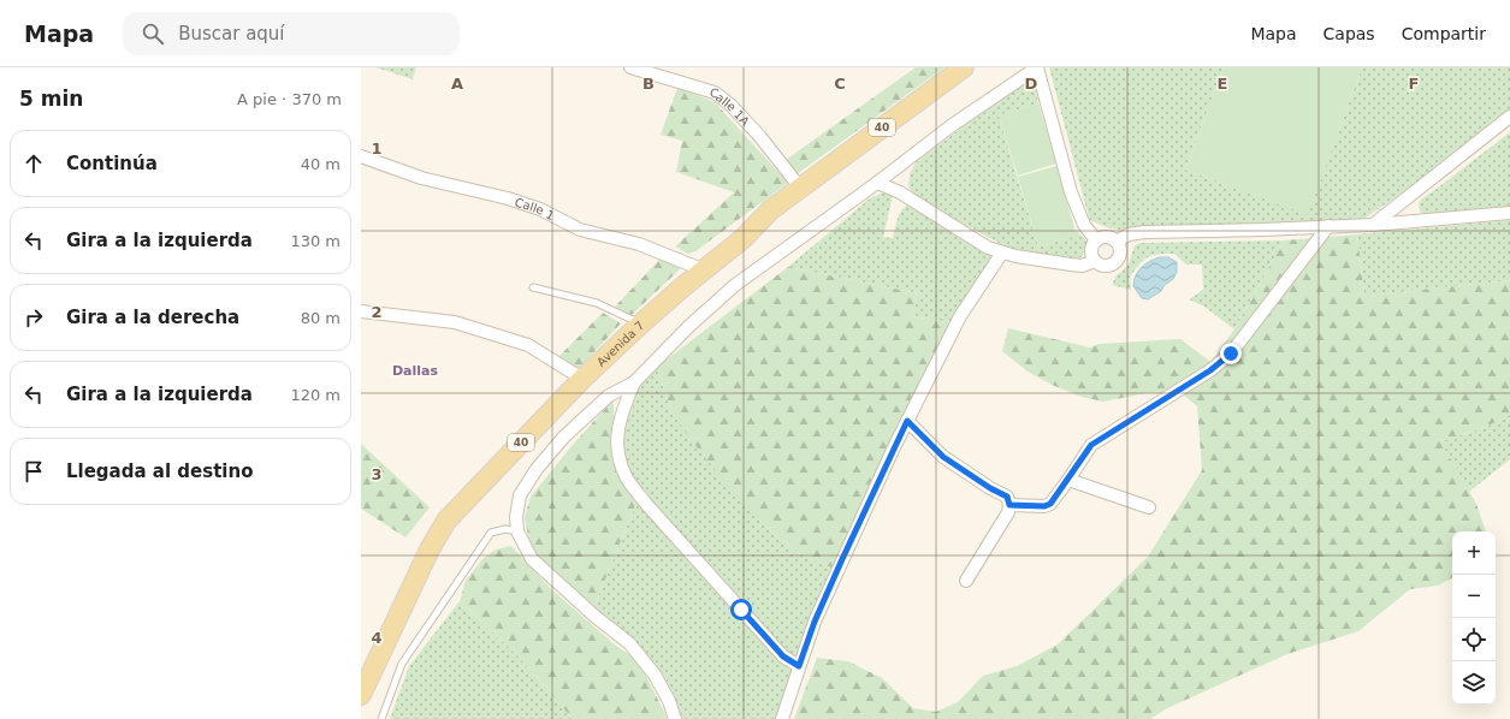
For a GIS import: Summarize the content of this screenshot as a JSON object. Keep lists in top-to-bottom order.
{
  "streets": {
    "main road": ["40", "Avenida 7"],
    "street": ["Calle 1A", "Calle 1"]
  },
  "crossings": [
    ["Calle 1A", "Avenida 7"],
    ["Calle 1", "Avenida 7"]
  ],
  "districts": ["Dallas"],
  "page": {
    "header": "Mapa",
    "search": "Buscar aquí",
    "nav": ["Mapa", "Capas", "Compartir"],
    "heading": ["5 min", "A pie · 370 m"],
    "list": [
      ["Continúa", "40 m"],
      ["Gira a la izquierda", "130 m"],
      ["Gira a la derecha", "80 m"],
      ["Gira a la izquierda", "120 m"],
      "Llegada al destino"
    ],
    "map_buttons": ["+", "−"]
  },
  "grid": {
    "columns": [
      "A",
      "B",
      "C",
      "D",
      "E",
      "F"
    ],
    "rows": [
      "1",
      "2",
      "3",
      "4"
    ]
  }
}
